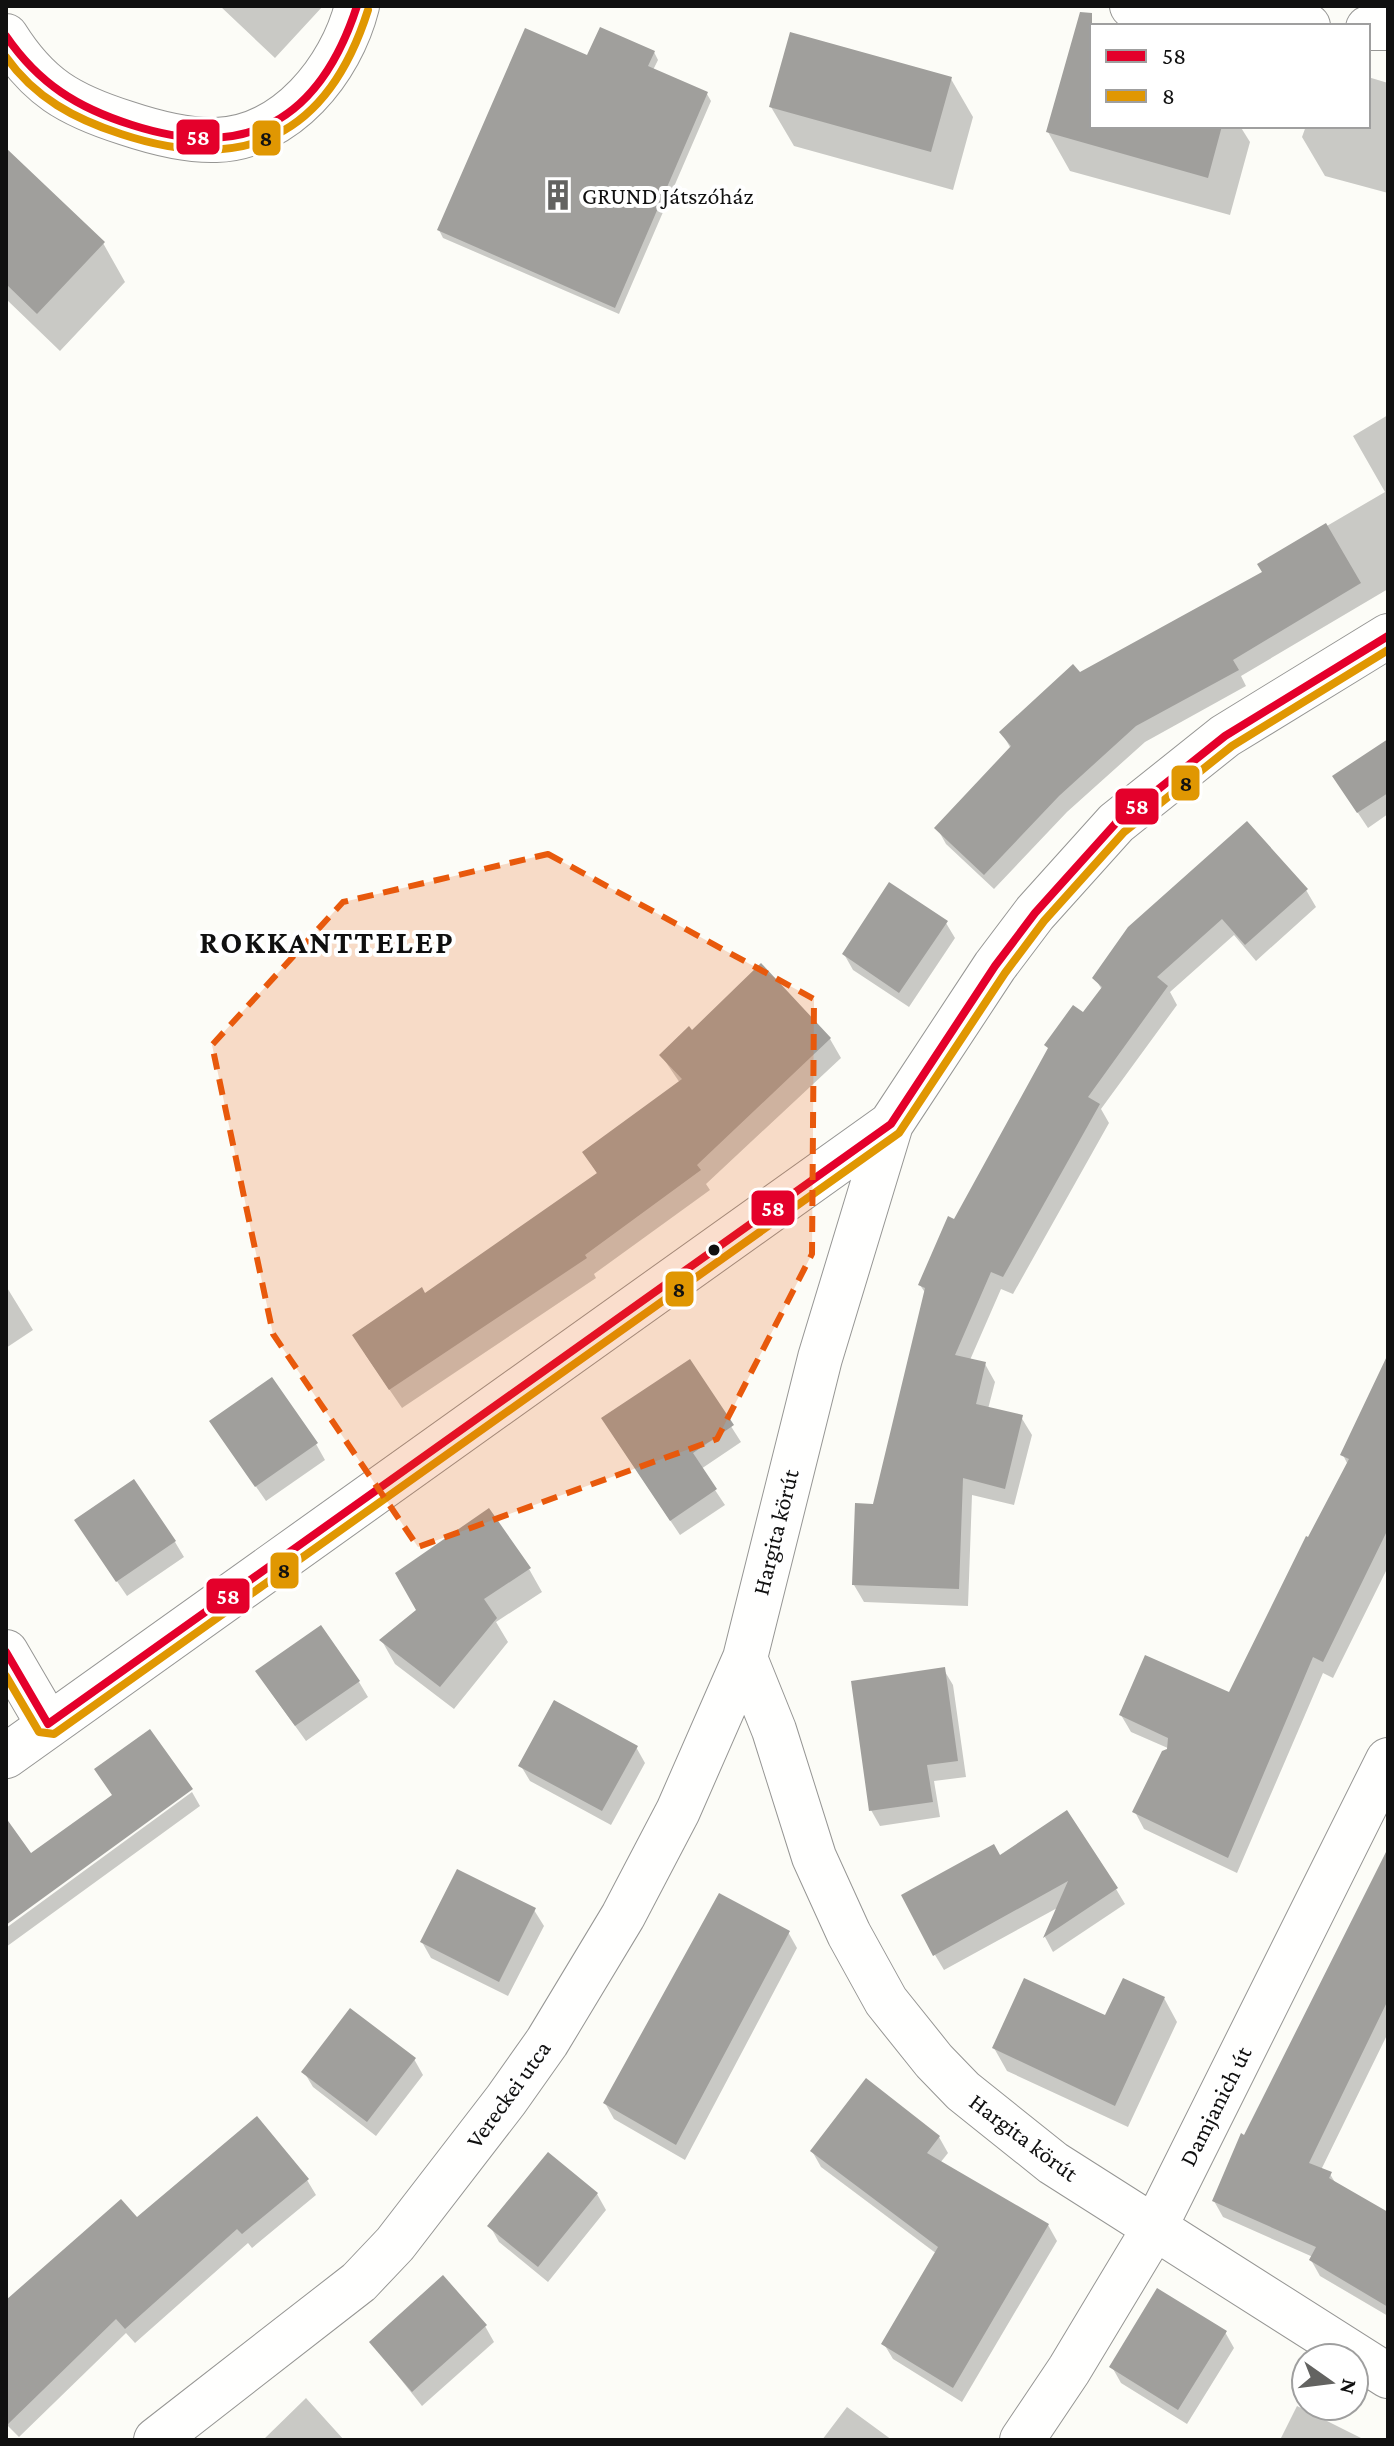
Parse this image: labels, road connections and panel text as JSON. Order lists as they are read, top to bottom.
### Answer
{
  "streets": {
    "street": ["Hargita körút", "Vereckei utca", "Damjanich út"]
  },
  "crossings": [
    ["Hargita körút", "Vereckei utca"],
    ["Hargita körút", "Damjanich út"]
  ],
  "districts": ["ROKKANTTELEP"],
  "places": {
    "building": ["GRUND Játszóház"]
  },
  "lines": ["transit line 58", "transit line 8"],
  "legend": ["58", "8"],
  "north": "right"
}
